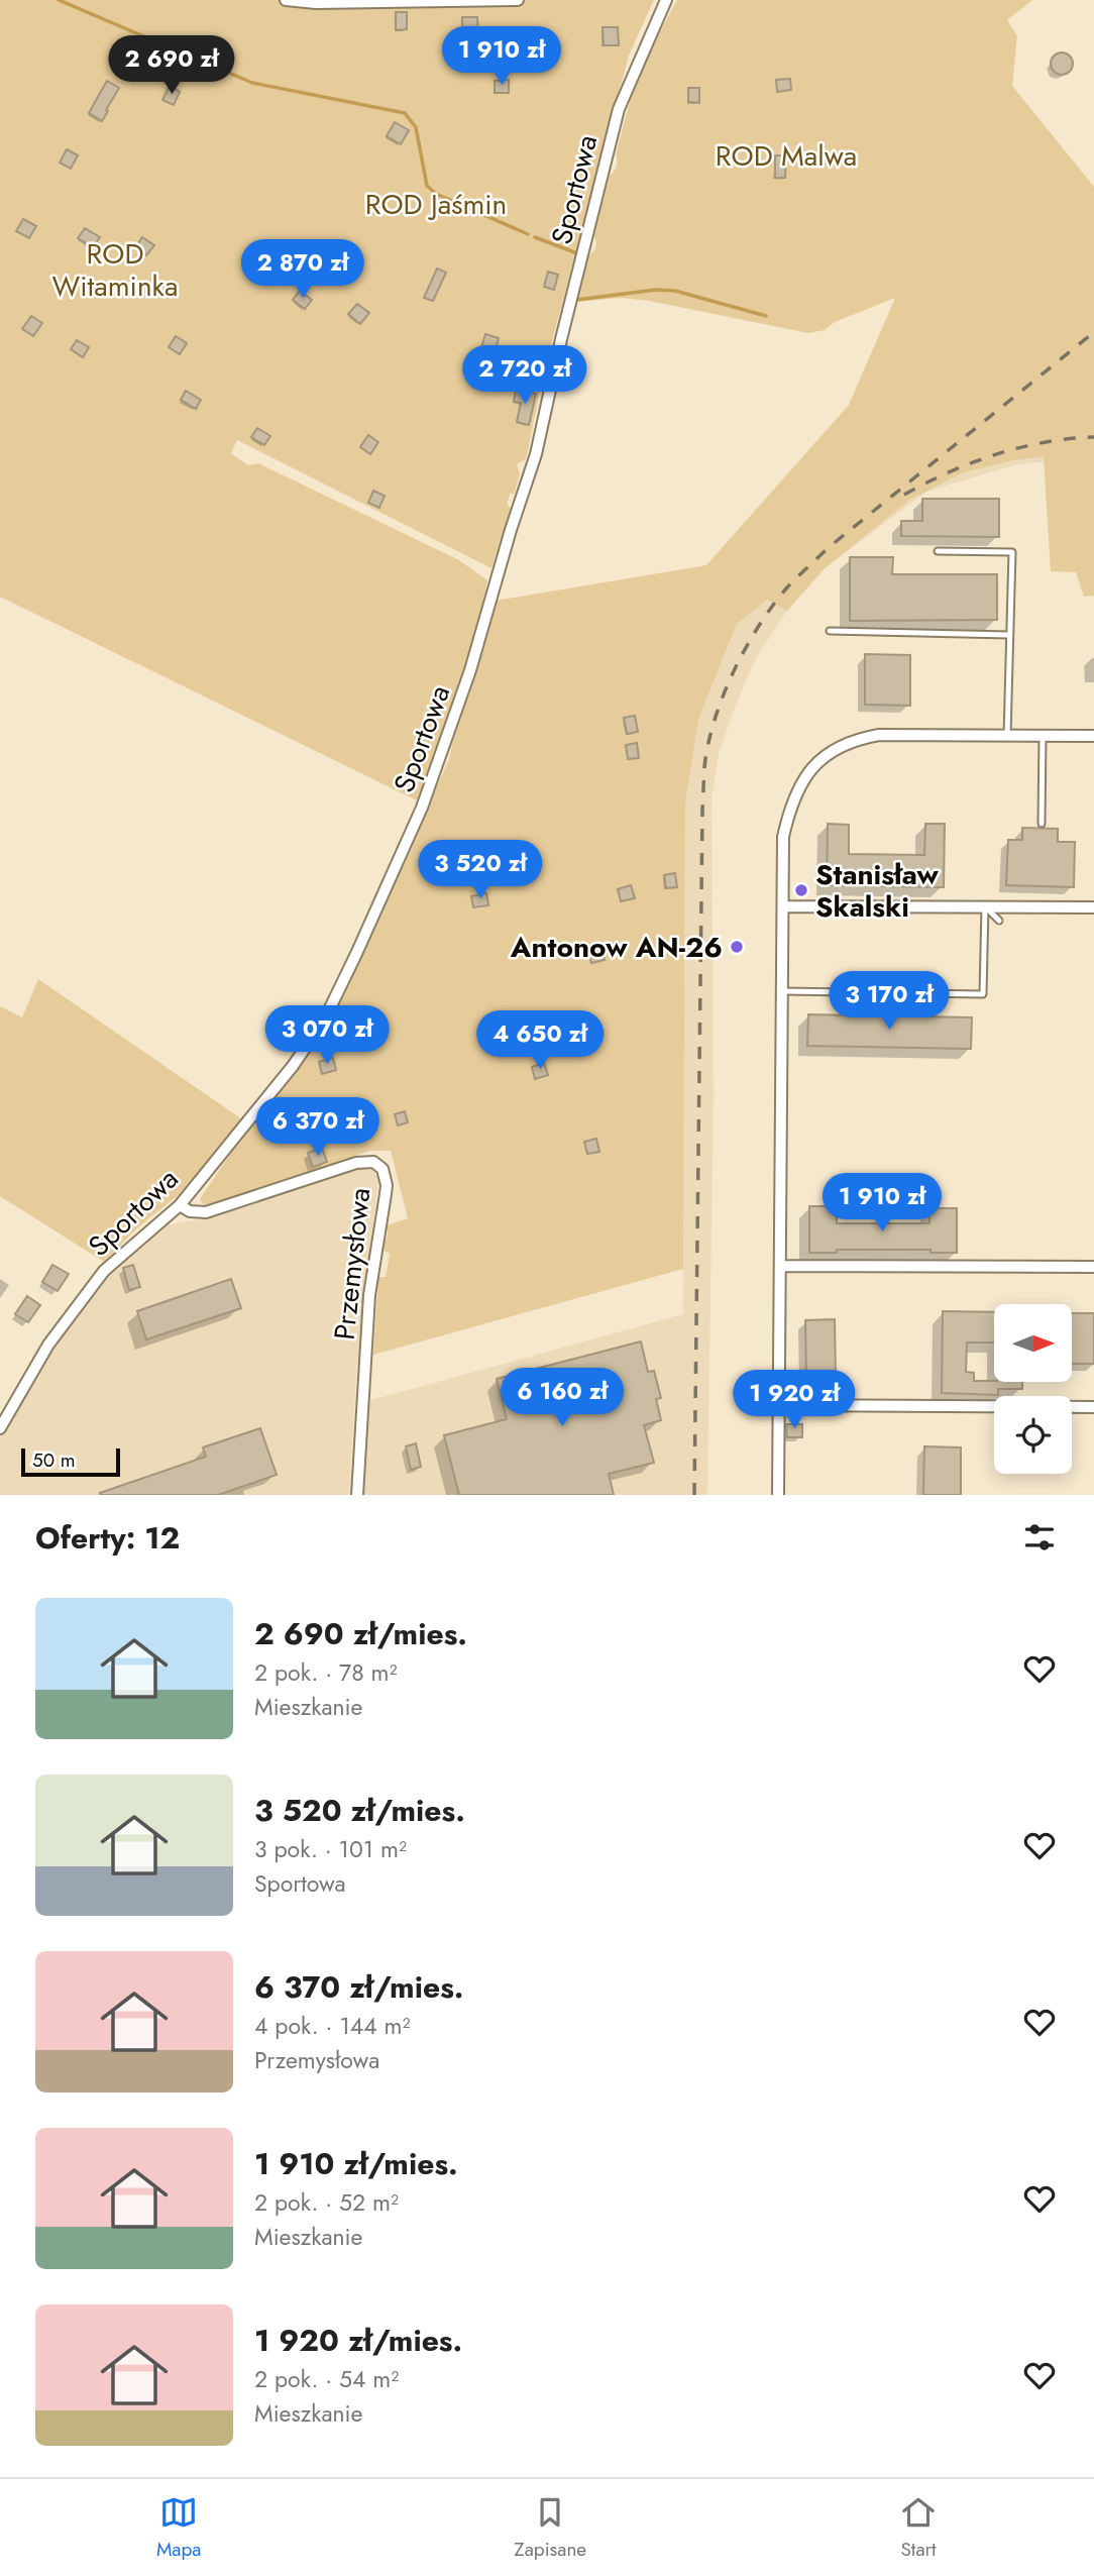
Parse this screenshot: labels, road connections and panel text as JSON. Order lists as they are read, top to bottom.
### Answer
{
  "streets": {
    "street": ["Sportowa", "Przemysłowa"]
  },
  "crossings": [
    ["Sportowa", "Przemysłowa"]
  ],
  "parks": ["ROD Malwa", "ROD Jaśmin", "ROD Witaminka"],
  "places": ["Stanisław Skalski", "Antonow AN-26"],
  "scale_bar": "50 m",
  "north": "right",
  "page": {
    "price": [
      "1 910 zł",
      "2 690 zł",
      "2 870 zł",
      "2 720 zł",
      "3 520 zł",
      "3 170 zł",
      "3 070 zł",
      "4 650 zł",
      "6 370 zł",
      "1 910 zł",
      "6 160 zł",
      "1 920 zł"
    ],
    "scale": "50 m",
    "heading": "Oferty: 12",
    "list": [
      {
        "name": "2 690 zł/mies.",
        "note": "2 pok. · 78 m² · Mieszkanie"
      },
      {
        "name": "3 520 zł/mies.",
        "note": "3 pok. · 101 m² · Sportowa"
      },
      {
        "name": "6 370 zł/mies.",
        "note": "4 pok. · 144 m² · Przemysłowa"
      },
      {
        "name": "1 910 zł/mies.",
        "note": "2 pok. · 52 m² · Mieszkanie"
      },
      {
        "name": "1 920 zł/mies.",
        "note": "2 pok. · 54 m² · Mieszkanie"
      }
    ],
    "tabs": ["Mapa", "Zapisane", "Start"]
  }
}
